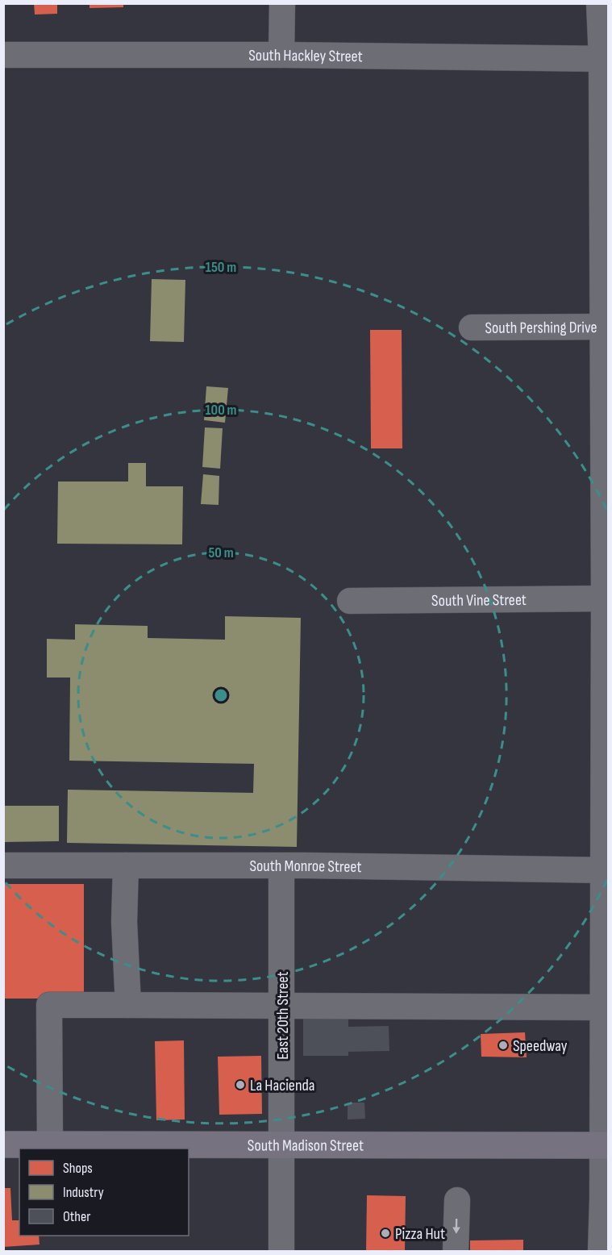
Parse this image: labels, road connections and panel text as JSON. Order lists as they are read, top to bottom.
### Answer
{
  "streets": {
    "main road": ["South Madison Street"],
    "street": [
      "South Hackley Street",
      "South Pershing Drive",
      "South Vine Street",
      "South Monroe Street",
      "East 20th Street"
    ]
  },
  "crossings": [
    ["South Monroe Street", "East 20th Street"],
    ["East 20th Street", "South Madison Street"]
  ],
  "places": ["Speedway", "La Hacienda", "Pizza Hut"],
  "legend": ["Shops", "Industry", "Other"],
  "rings": ["150 m", "100 m", "50 m"]
}
